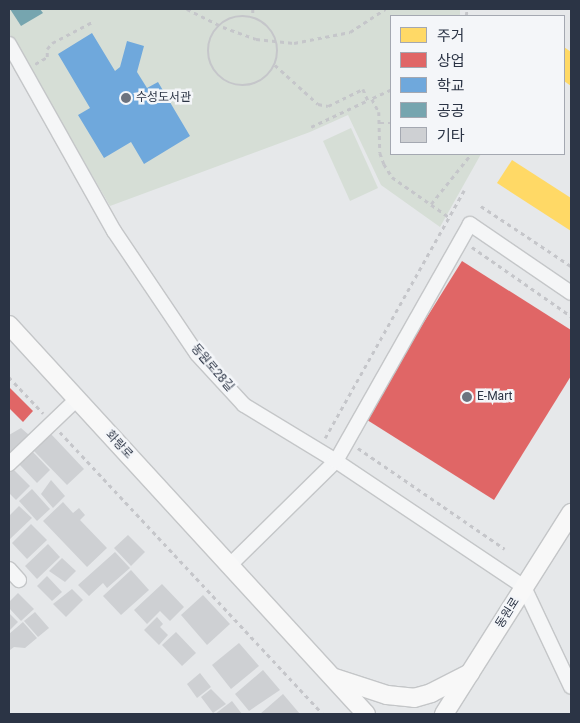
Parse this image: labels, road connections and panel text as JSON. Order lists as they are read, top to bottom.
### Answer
{
  "streets": {
    "main road": ["화랑로", "동원로"],
    "street": ["동원로28길"]
  },
  "crossings": [
    ["동원로28길", "동원로"]
  ],
  "places": ["수성도서관", "E-Mart"],
  "legend": [
    "주거",
    "상업",
    "학교",
    "공공",
    "기타"
  ]
}
